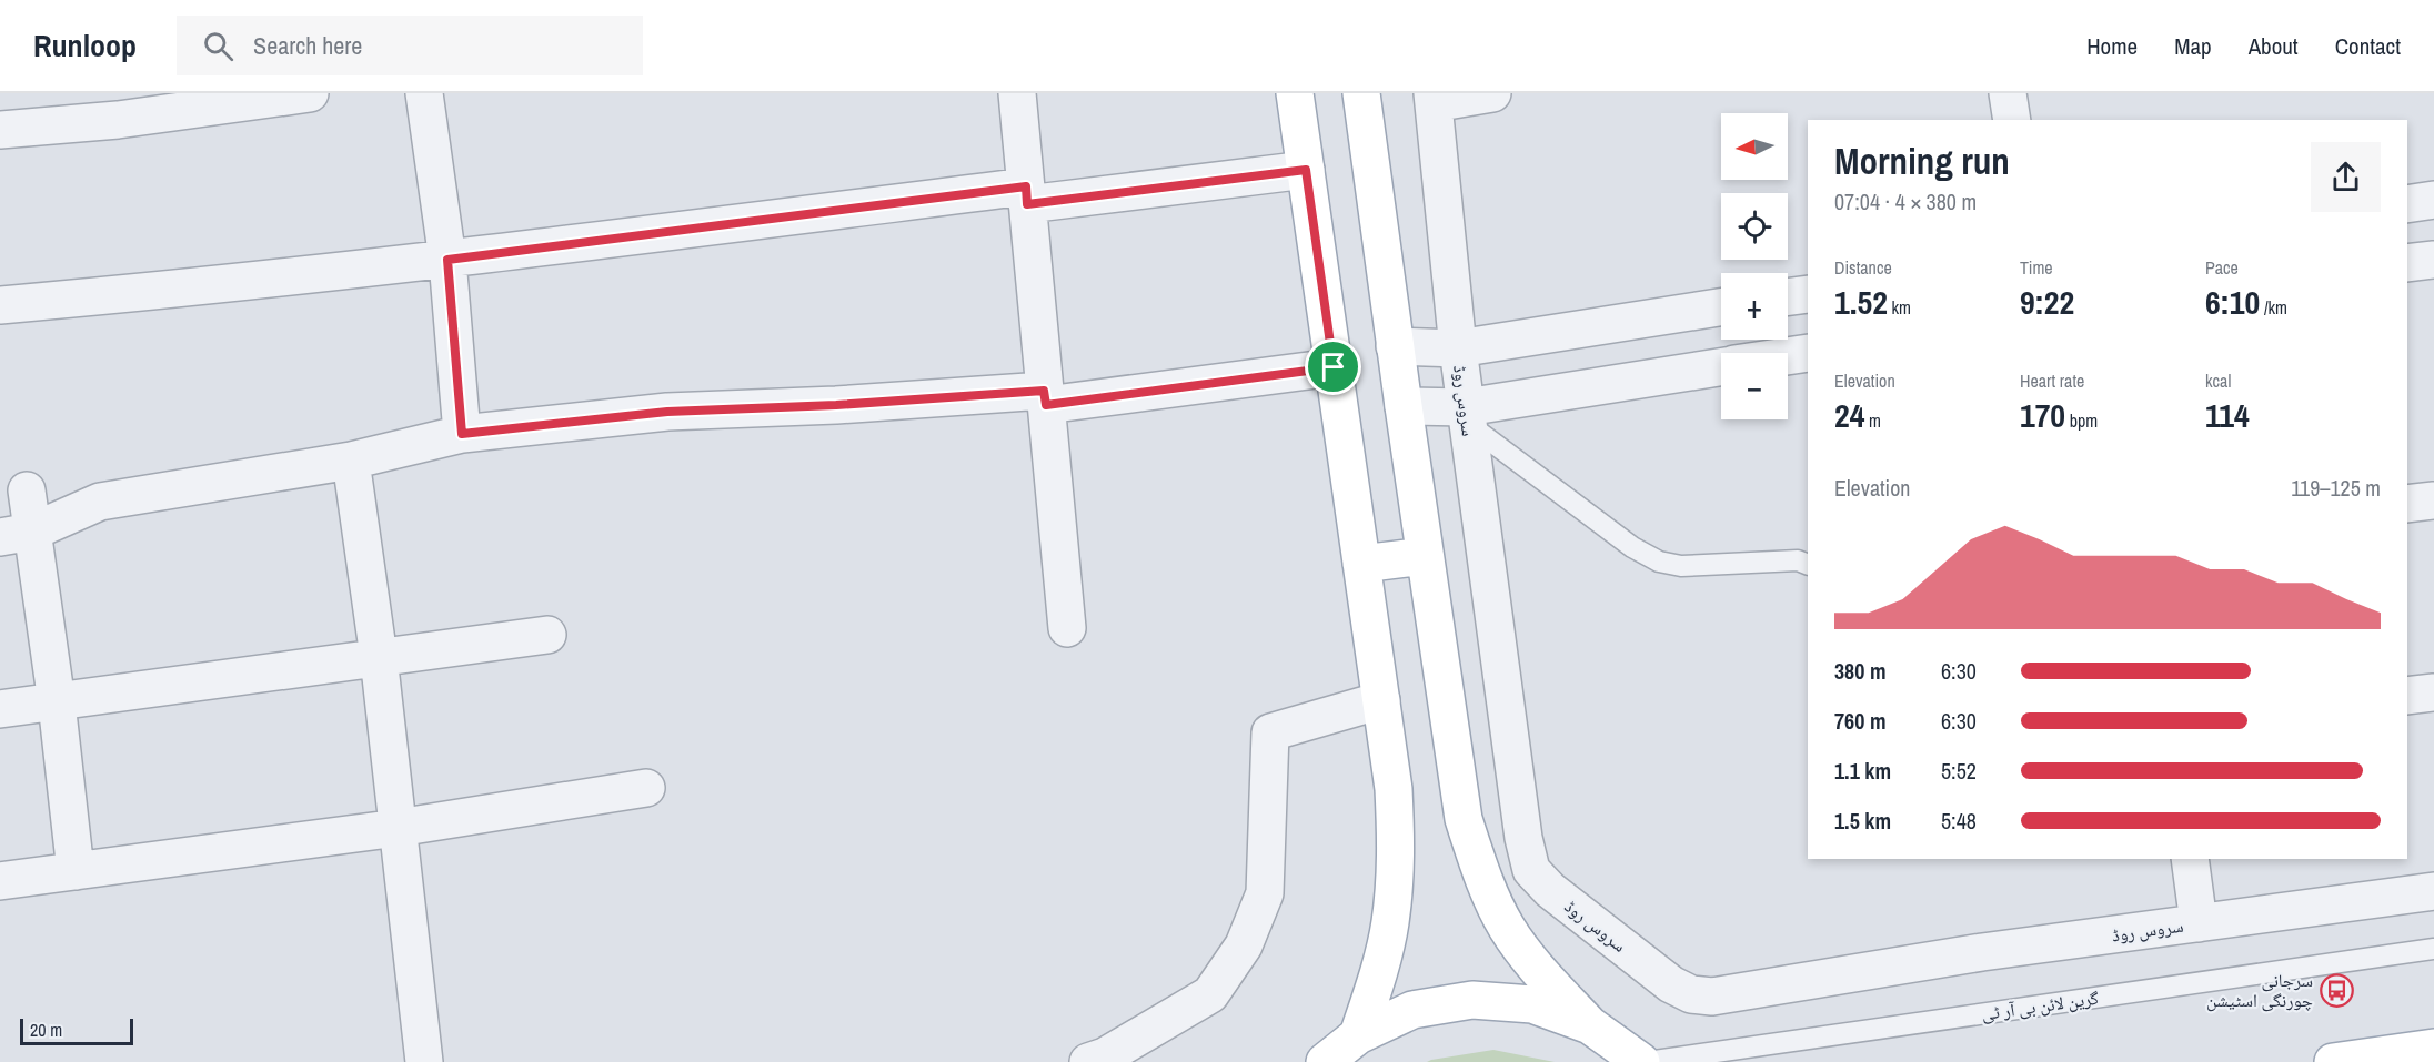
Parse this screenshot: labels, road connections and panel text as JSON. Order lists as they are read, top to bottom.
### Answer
{
  "streets": {
    "street": ["سروس روڈ"],
    "lane": ["گرین لائن بی آر ٹی"]
  },
  "places": {
    "bus stop": ["سرجانی چورنگی اسٹیشن"]
  },
  "scale_bar": "20 m",
  "north": "left",
  "page": {
    "header": "Runloop",
    "search": "Search here",
    "nav": [
      "Home",
      "Map",
      "About",
      "Contact"
    ],
    "map_buttons": ["+", "−"],
    "heading": ["Morning run", "07:04 · 4 × 380 m"],
    "stats": [
      ["Distance", "1.52 km"],
      ["Time", "9:22"],
      ["Pace", "6:10 /km"],
      ["Elevation", "24 m"],
      ["Heart rate", "170 bpm"],
      ["kcal", "114"]
    ],
    "chart": ["Elevation", "119–125 m"],
    "list": [
      {
        "name": "380 m",
        "note": "6:30"
      },
      {
        "name": "760 m",
        "note": "6:30"
      },
      {
        "name": "1.1 km",
        "note": "5:52"
      },
      {
        "name": "1.5 km",
        "note": "5:48"
      }
    ],
    "scale": "20 m"
  }
}
